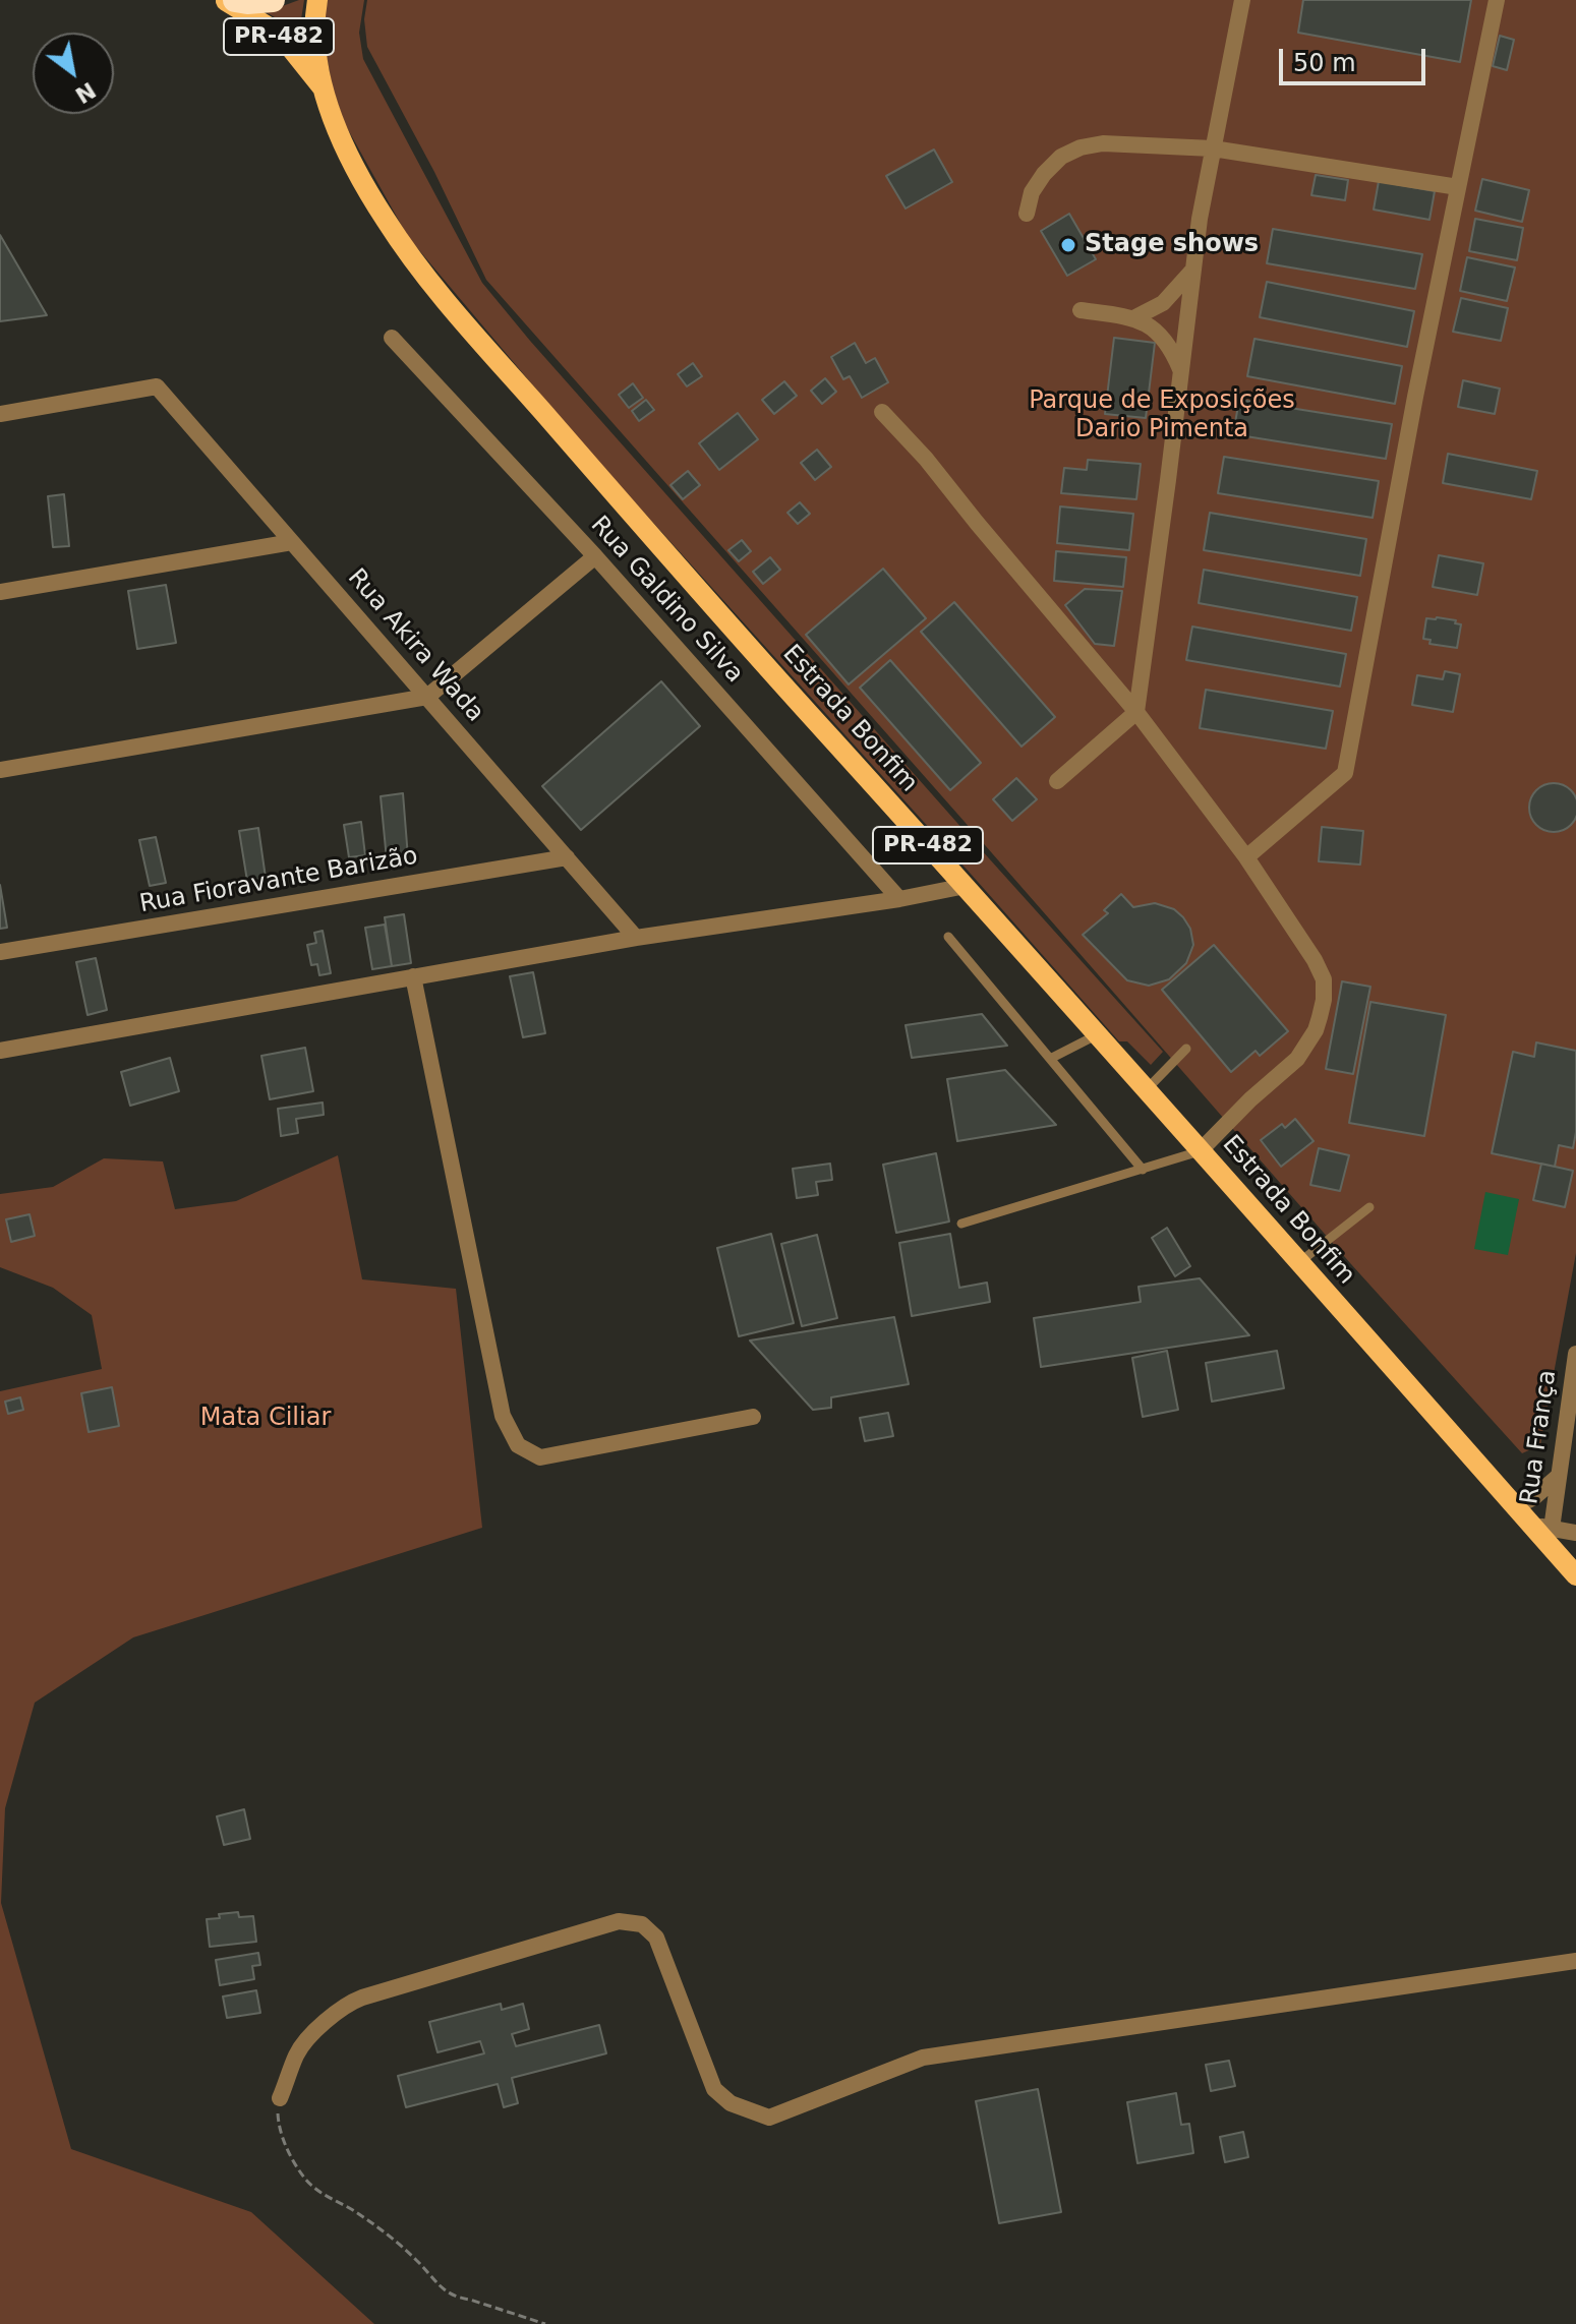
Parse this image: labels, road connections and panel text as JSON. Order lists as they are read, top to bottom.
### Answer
{
  "streets": {
    "main road": ["PR-482", "Estrada Bonfim"],
    "street": [
      "Rua Galdino Silva",
      "Rua Akira Wada",
      "Rua Fioravante Barizão",
      "Rua França"
    ]
  },
  "crossings": [
    ["Rua Akira Wada", "Rua Fioravante Barizão"],
    ["Estrada Bonfim", "Rua França"]
  ],
  "parks": ["Parque de Exposições Dario Pimenta", "Mata Ciliar"],
  "places": ["Stage shows"],
  "scale_bar": "50 m",
  "north": "bottom right"
}
